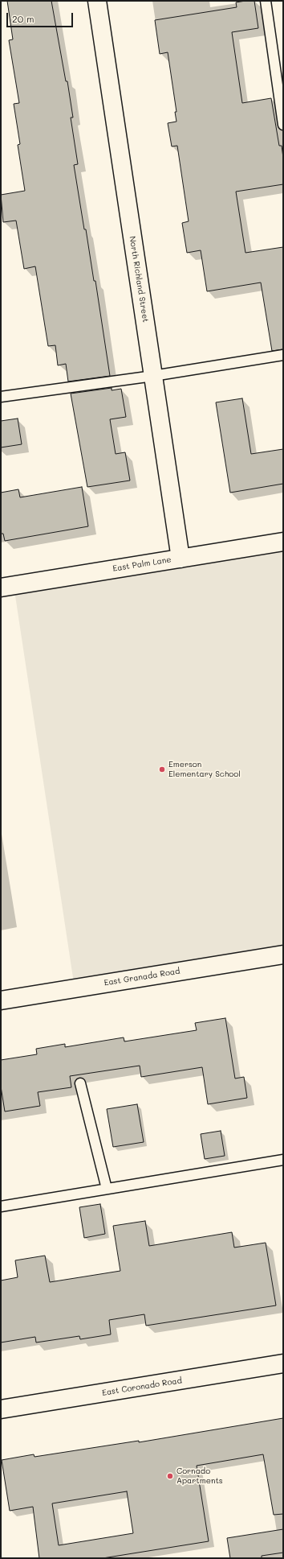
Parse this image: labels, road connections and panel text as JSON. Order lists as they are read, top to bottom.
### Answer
{
  "streets": {
    "street": [
      "North Richland Street",
      "East Palm Lane",
      "East Granada Road",
      "East Coronado Road"
    ]
  },
  "crossings": [
    ["North Richland Street", "East Palm Lane"]
  ],
  "places": ["Emerson Elementary School", "Cornado Apartments"],
  "scale_bar": "20 m"
}
